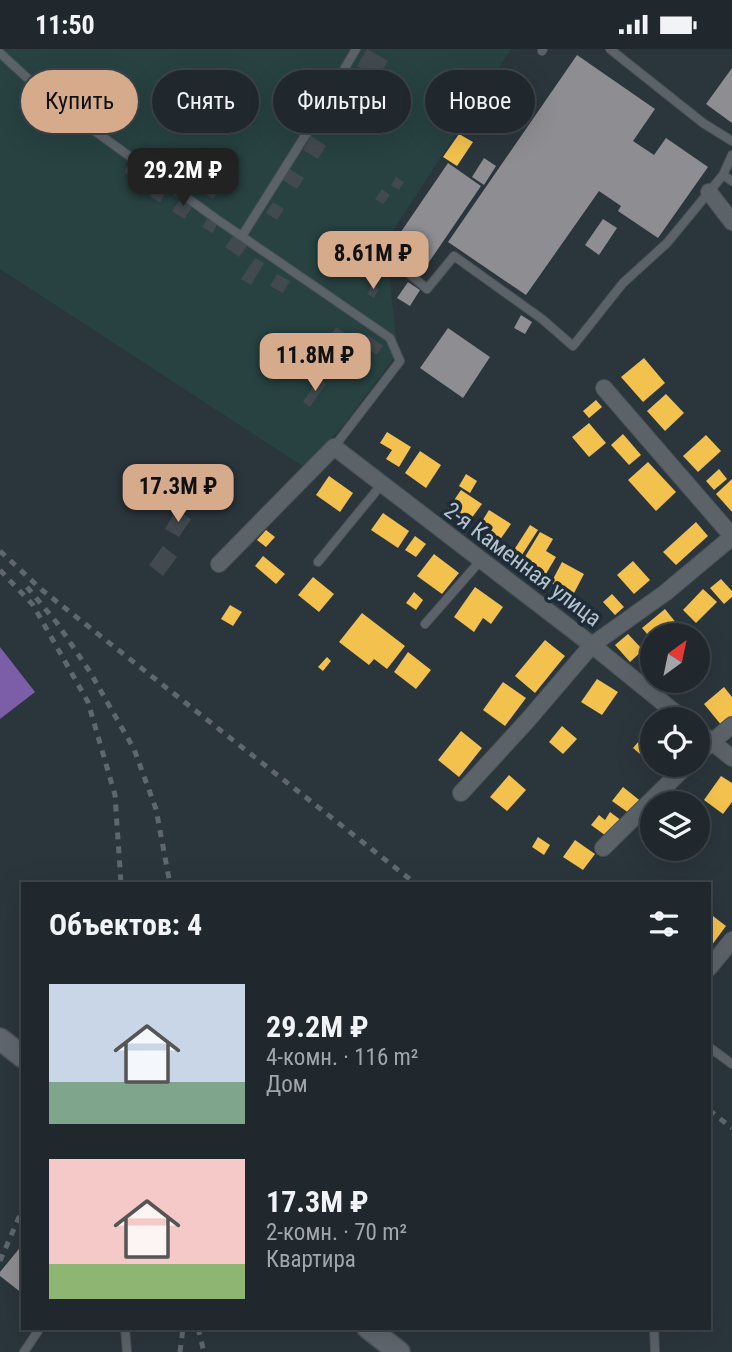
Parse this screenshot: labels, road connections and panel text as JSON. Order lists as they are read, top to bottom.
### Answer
{
  "streets": {
    "street": ["2-я Каменная улица"]
  },
  "north": "top right",
  "page": {
    "status": "11:50",
    "chip": [
      "Купить",
      "Снять",
      "Фильтры",
      "Новое"
    ],
    "price": [
      "29.2M ₽",
      "8.61M ₽",
      "11.8M ₽",
      "17.3M ₽"
    ],
    "heading": "Объектов: 4",
    "list": [
      {
        "name": "29.2M ₽",
        "note": "4-комн. · 116 m² · Дом"
      },
      {
        "name": "17.3M ₽",
        "note": "2-комн. · 70 m² · Квартира"
      }
    ]
  }
}
